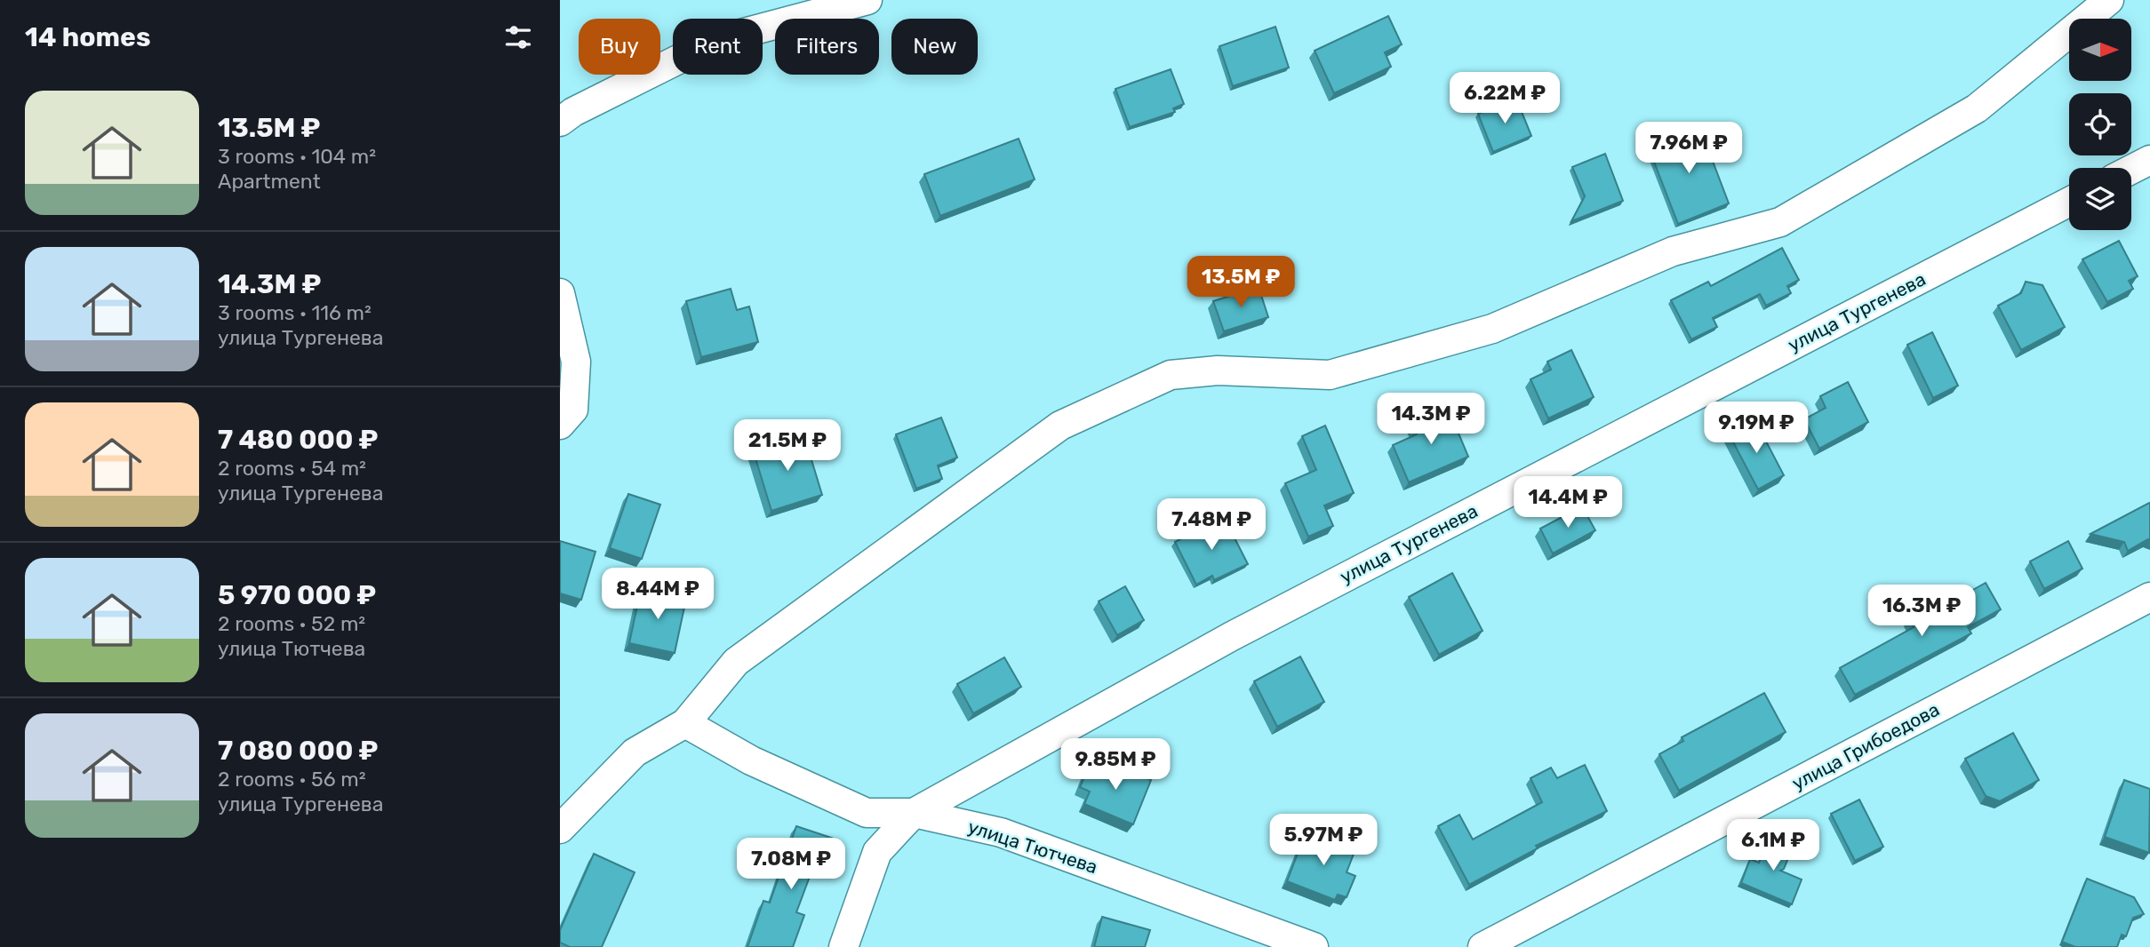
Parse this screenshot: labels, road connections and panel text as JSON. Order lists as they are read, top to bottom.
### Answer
{
  "streets": {
    "street": ["улица Тургенева", "улица Грибоедова", "улица Тютчева"]
  },
  "crossings": [
    ["улица Тургенева", "улица Тютчева"]
  ],
  "north": "right",
  "page": {
    "heading": "14 homes",
    "chip": [
      "Buy",
      "Rent",
      "Filters",
      "New"
    ],
    "price": [
      "6.22M ₽",
      "7.96M ₽",
      "13.5M ₽",
      "14.3M ₽",
      "9.19M ₽",
      "21.5M ₽",
      "14.4M ₽",
      "7.48M ₽",
      "8.44M ₽",
      "16.3M ₽",
      "9.85M ₽",
      "5.97M ₽",
      "6.1M ₽",
      "7.08M ₽"
    ],
    "list": [
      {
        "name": "13.5M ₽",
        "note": "3 rooms · 104 m² · Apartment"
      },
      {
        "name": "14.3M ₽",
        "note": "3 rooms · 116 m² · улица Тургенева"
      },
      {
        "name": "7 480 000 ₽",
        "note": "2 rooms · 54 m² · улица Тургенева"
      },
      {
        "name": "5 970 000 ₽",
        "note": "2 rooms · 52 m² · улица Тютчева"
      },
      {
        "name": "7 080 000 ₽",
        "note": "2 rooms · 56 m² · улица Тургенева"
      }
    ]
  }
}
